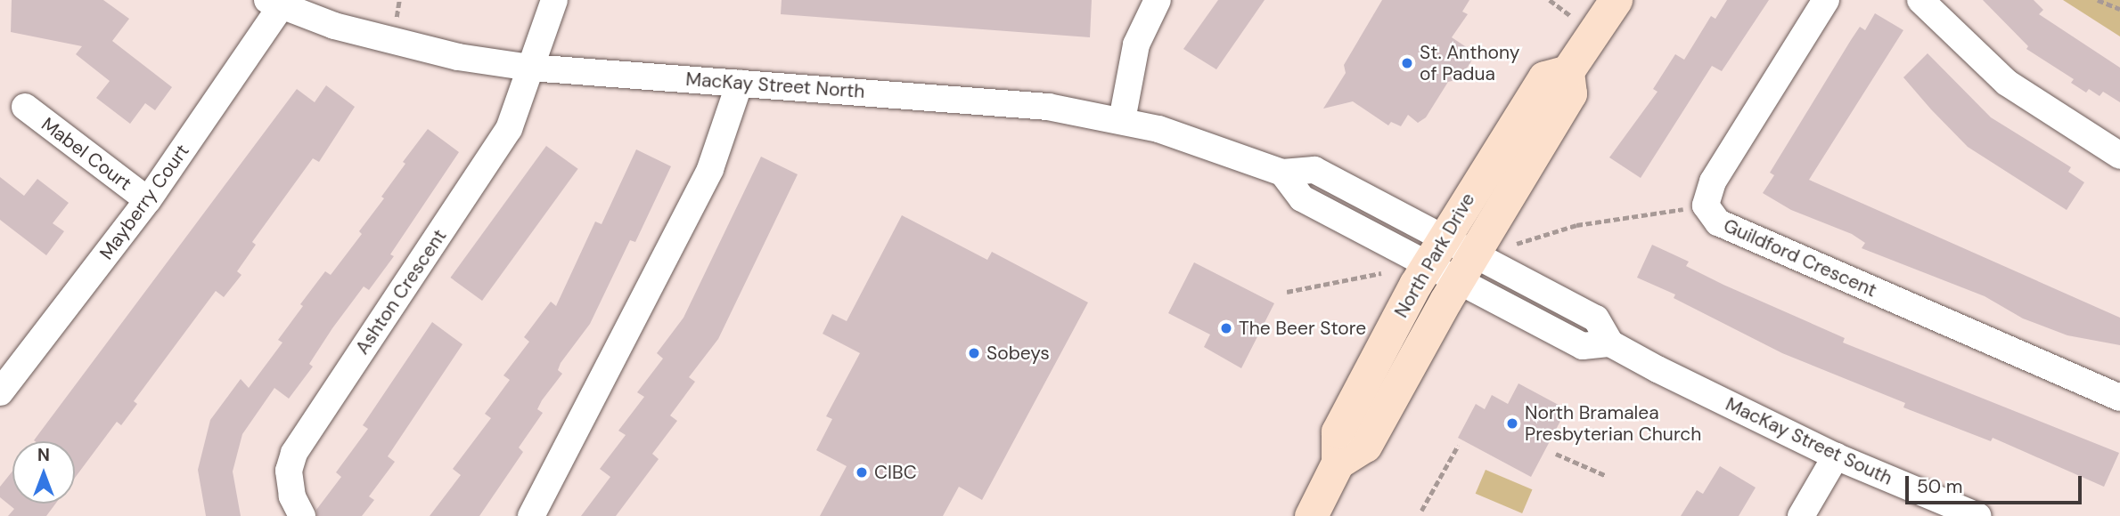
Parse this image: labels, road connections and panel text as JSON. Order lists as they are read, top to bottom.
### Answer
{
  "streets": {
    "main road": ["North Park Drive"],
    "street": [
      "MacKay Street North",
      "Mabel Court",
      "Mayberry Court",
      "Guildford Crescent",
      "Ashton Crescent",
      "MacKay Street South"
    ]
  },
  "crossings": [
    ["MacKay Street North", "Mayberry Court"],
    ["MacKay Street North", "North Park Drive"],
    ["MacKay Street North", "Ashton Crescent"],
    ["MacKay Street North", "MacKay Street South"],
    ["Mabel Court", "Mayberry Court"],
    ["North Park Drive", "MacKay Street South"]
  ],
  "places": [
    "St. Anthony of Padua",
    "The Beer Store",
    "Sobeys",
    "North Bramalea Presbyterian Church",
    "CIBC"
  ],
  "scale_bar": "50 m",
  "north": "top"
}
